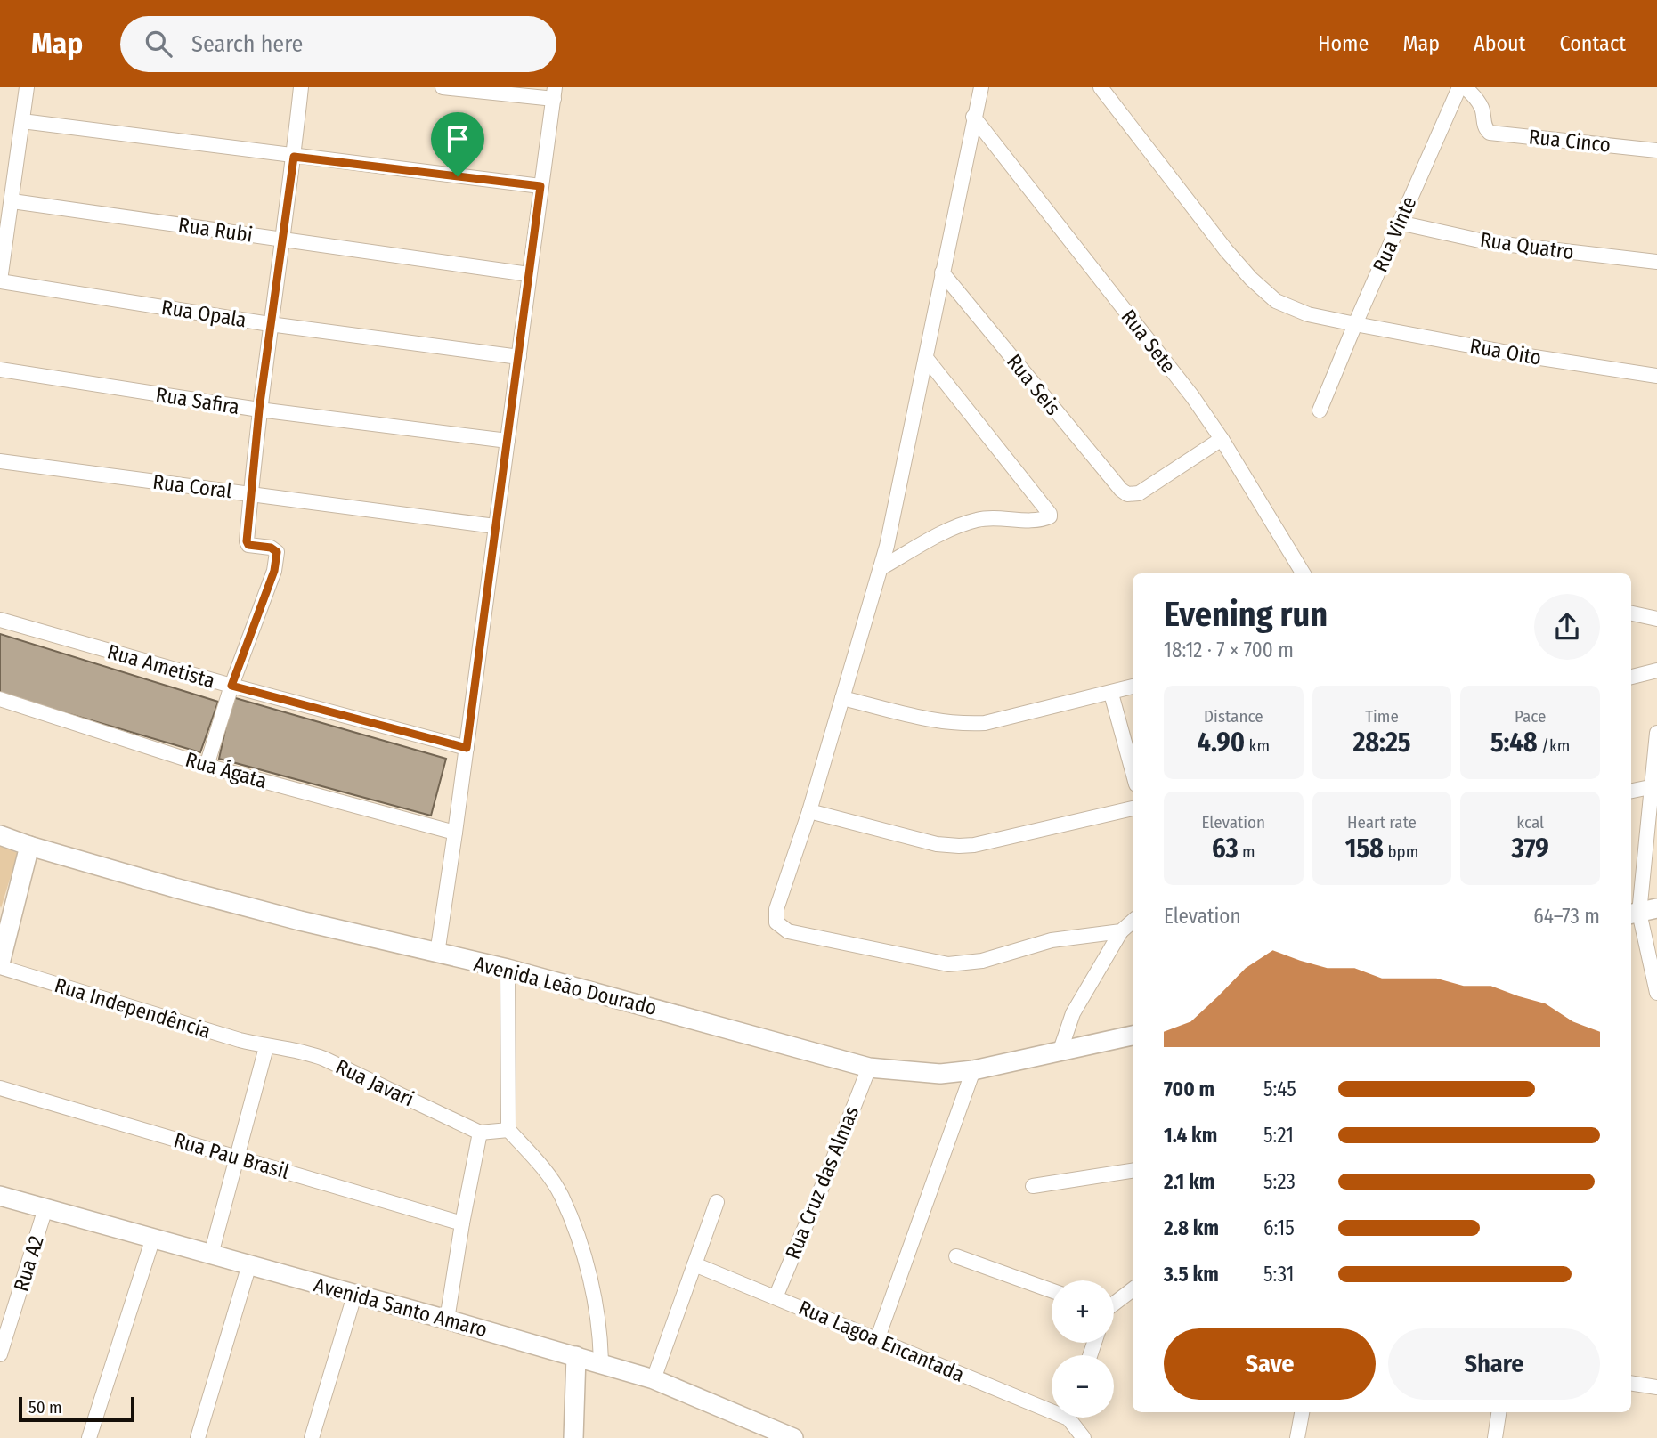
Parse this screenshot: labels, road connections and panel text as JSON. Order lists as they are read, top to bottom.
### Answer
{
  "streets": {
    "main road": ["Avenida Leão Dourado", "Avenida Santo Amaro"],
    "street": [
      "Rua Cinco",
      "Rua Rubi",
      "Rua Vinte",
      "Rua Quatro",
      "Rua Opala",
      "Rua Sete",
      "Rua Oito",
      "Rua Seis",
      "Rua Safira",
      "Rua Coral",
      "Rua Ametista",
      "Rua Ágata",
      "Rua Independência",
      "Rua Javari",
      "Rua Pau Brasil",
      "Rua Cruz das Almas",
      "Rua A2",
      "Rua Lagoa Encantada"
    ]
  },
  "crossings": [
    ["Rua Vinte", "Rua Quatro"],
    ["Rua Vinte", "Rua Oito"],
    ["Rua Sete", "Rua Seis"],
    ["Avenida Leão Dourado", "Rua Cruz das Almas"],
    ["Rua Independência", "Rua Javari"],
    ["Rua Cruz das Almas", "Rua Lagoa Encantada"],
    ["Rua A2", "Avenida Santo Amaro"]
  ],
  "scale_bar": "50 m",
  "page": {
    "header": "Map",
    "search": "Search here",
    "nav": [
      "Home",
      "Map",
      "About",
      "Contact"
    ],
    "heading": ["Evening run", "18:12 · 7 × 700 m"],
    "stats": [
      ["Distance", "4.90 km"],
      ["Time", "28:25"],
      ["Pace", "5:48 /km"],
      ["Elevation", "63 m"],
      ["Heart rate", "158 bpm"],
      ["kcal", "379"]
    ],
    "chart": ["Elevation", "64–73 m"],
    "list": [
      {
        "name": "700 m",
        "note": "5:45"
      },
      {
        "name": "1.4 km",
        "note": "5:21"
      },
      {
        "name": "2.1 km",
        "note": "5:23"
      },
      {
        "name": "2.8 km",
        "note": "6:15"
      },
      {
        "name": "3.5 km",
        "note": "5:31"
      }
    ],
    "map_buttons": ["+", "−"],
    "buttons": ["Save", "Share"],
    "scale": "50 m"
  }
}
